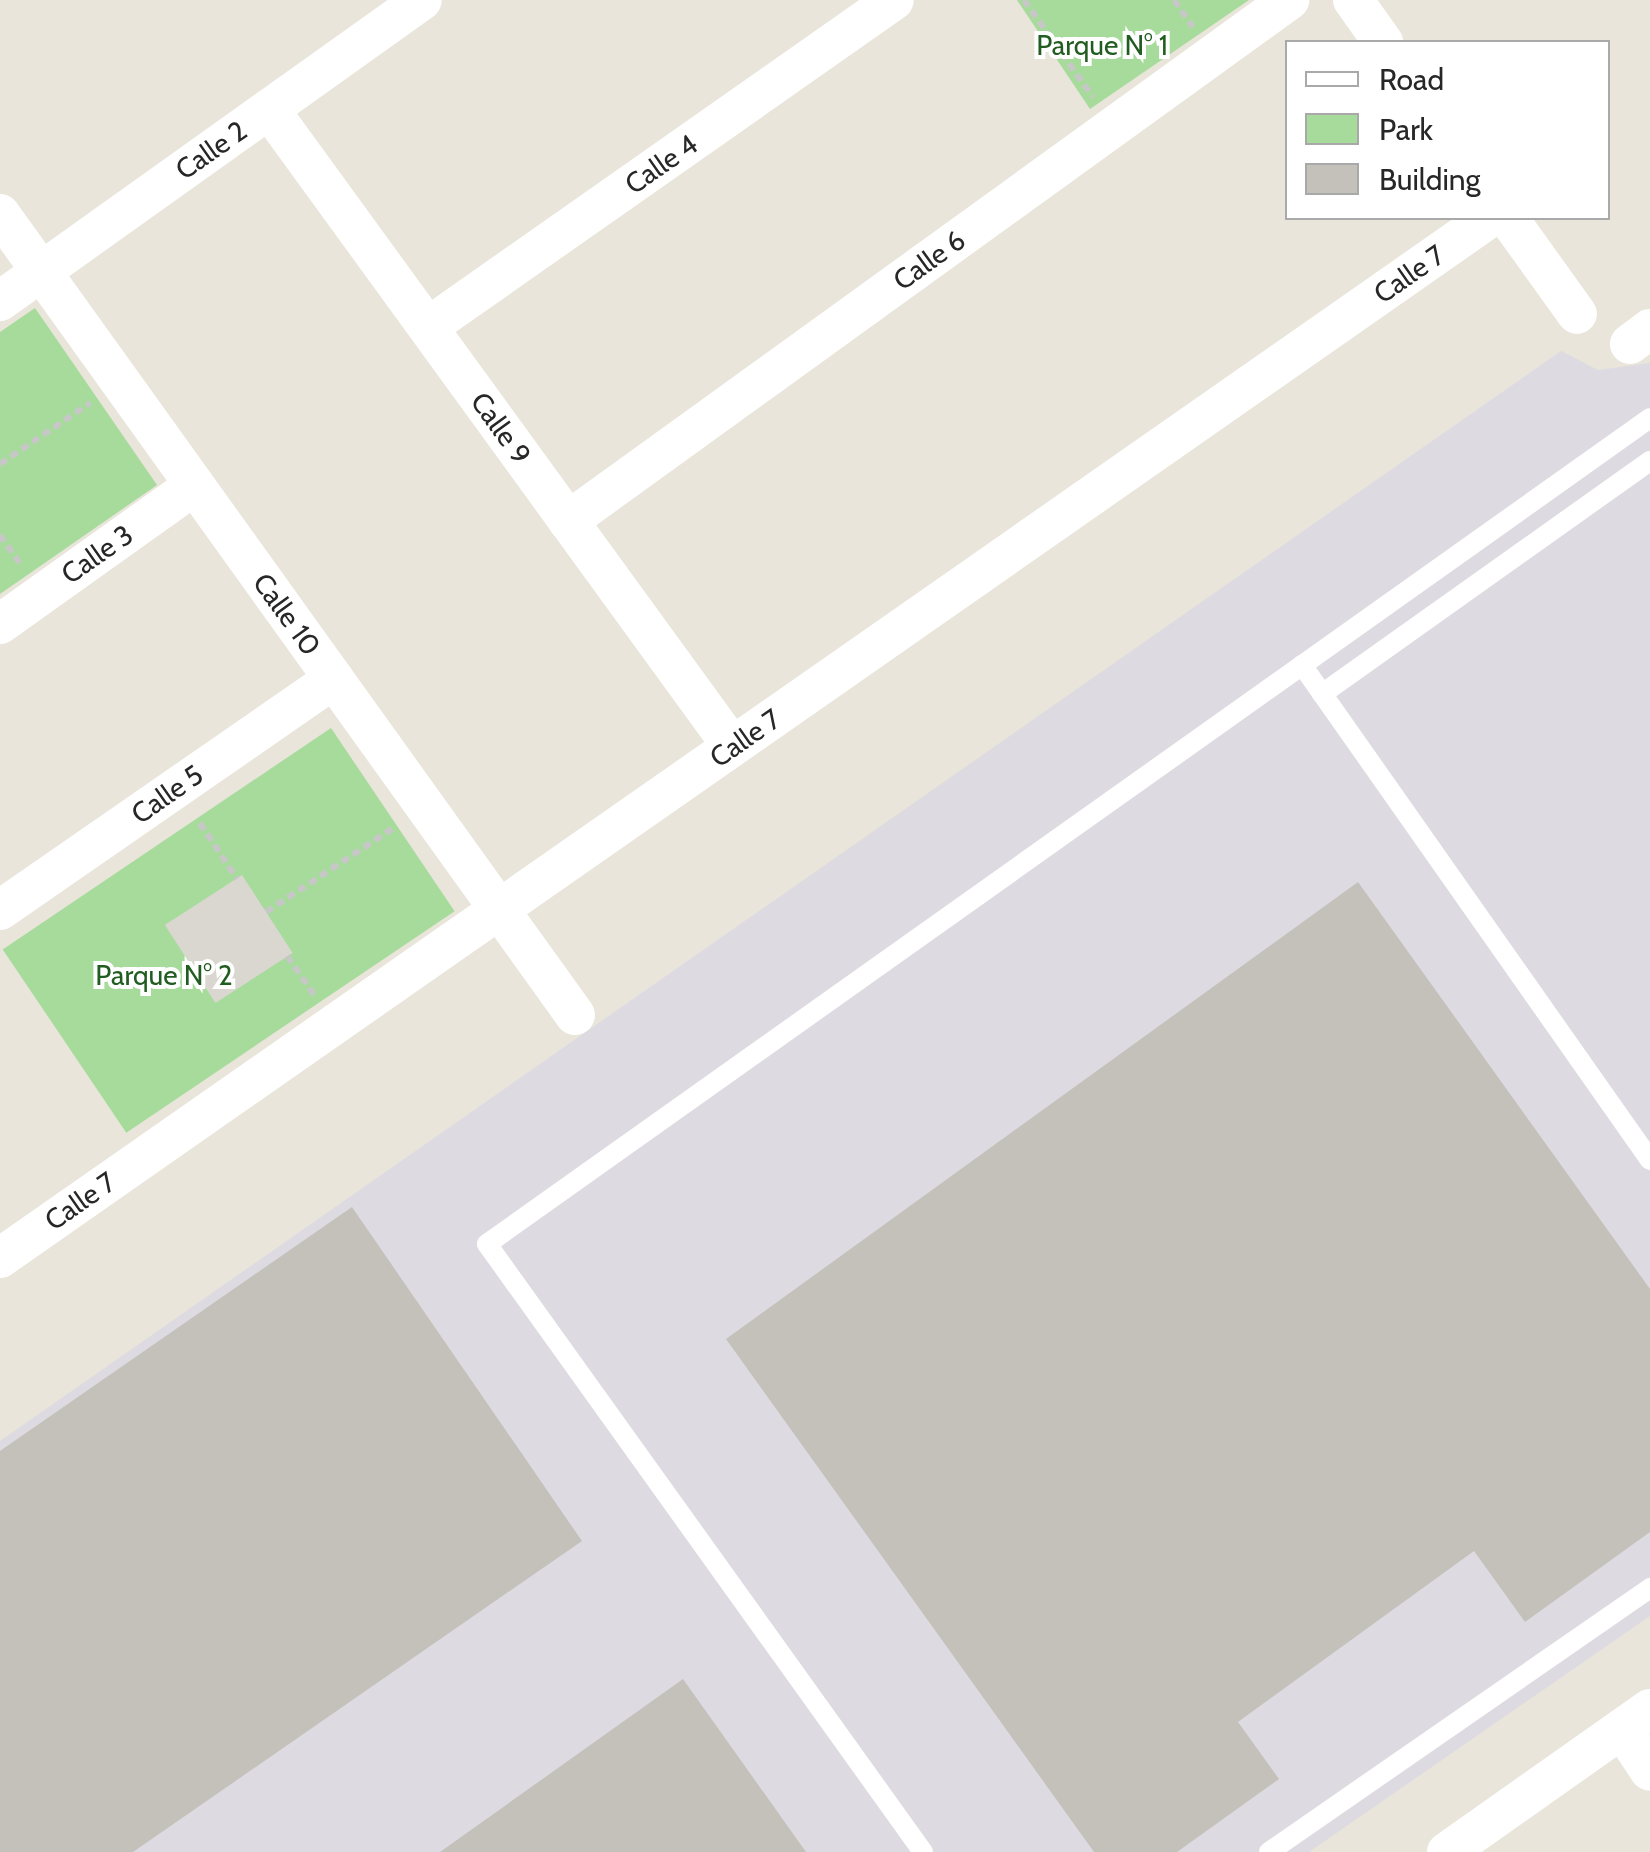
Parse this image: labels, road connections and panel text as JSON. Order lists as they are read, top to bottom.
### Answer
{
  "streets": {
    "street": [
      "Calle 2",
      "Calle 4",
      "Calle 6",
      "Calle 7",
      "Calle 9",
      "Calle 3",
      "Calle 10",
      "Calle 5"
    ]
  },
  "crossings": [
    ["Calle 2", "Calle 9"],
    ["Calle 2", "Calle 10"],
    ["Calle 4", "Calle 9"],
    ["Calle 6", "Calle 9"],
    ["Calle 7", "Calle 9"],
    ["Calle 7", "Calle 10"],
    ["Calle 3", "Calle 10"],
    ["Calle 10", "Calle 5"]
  ],
  "parks": ["Parque N° 1", "Parque N° 2"],
  "legend": ["Road", "Park", "Building"]
}
